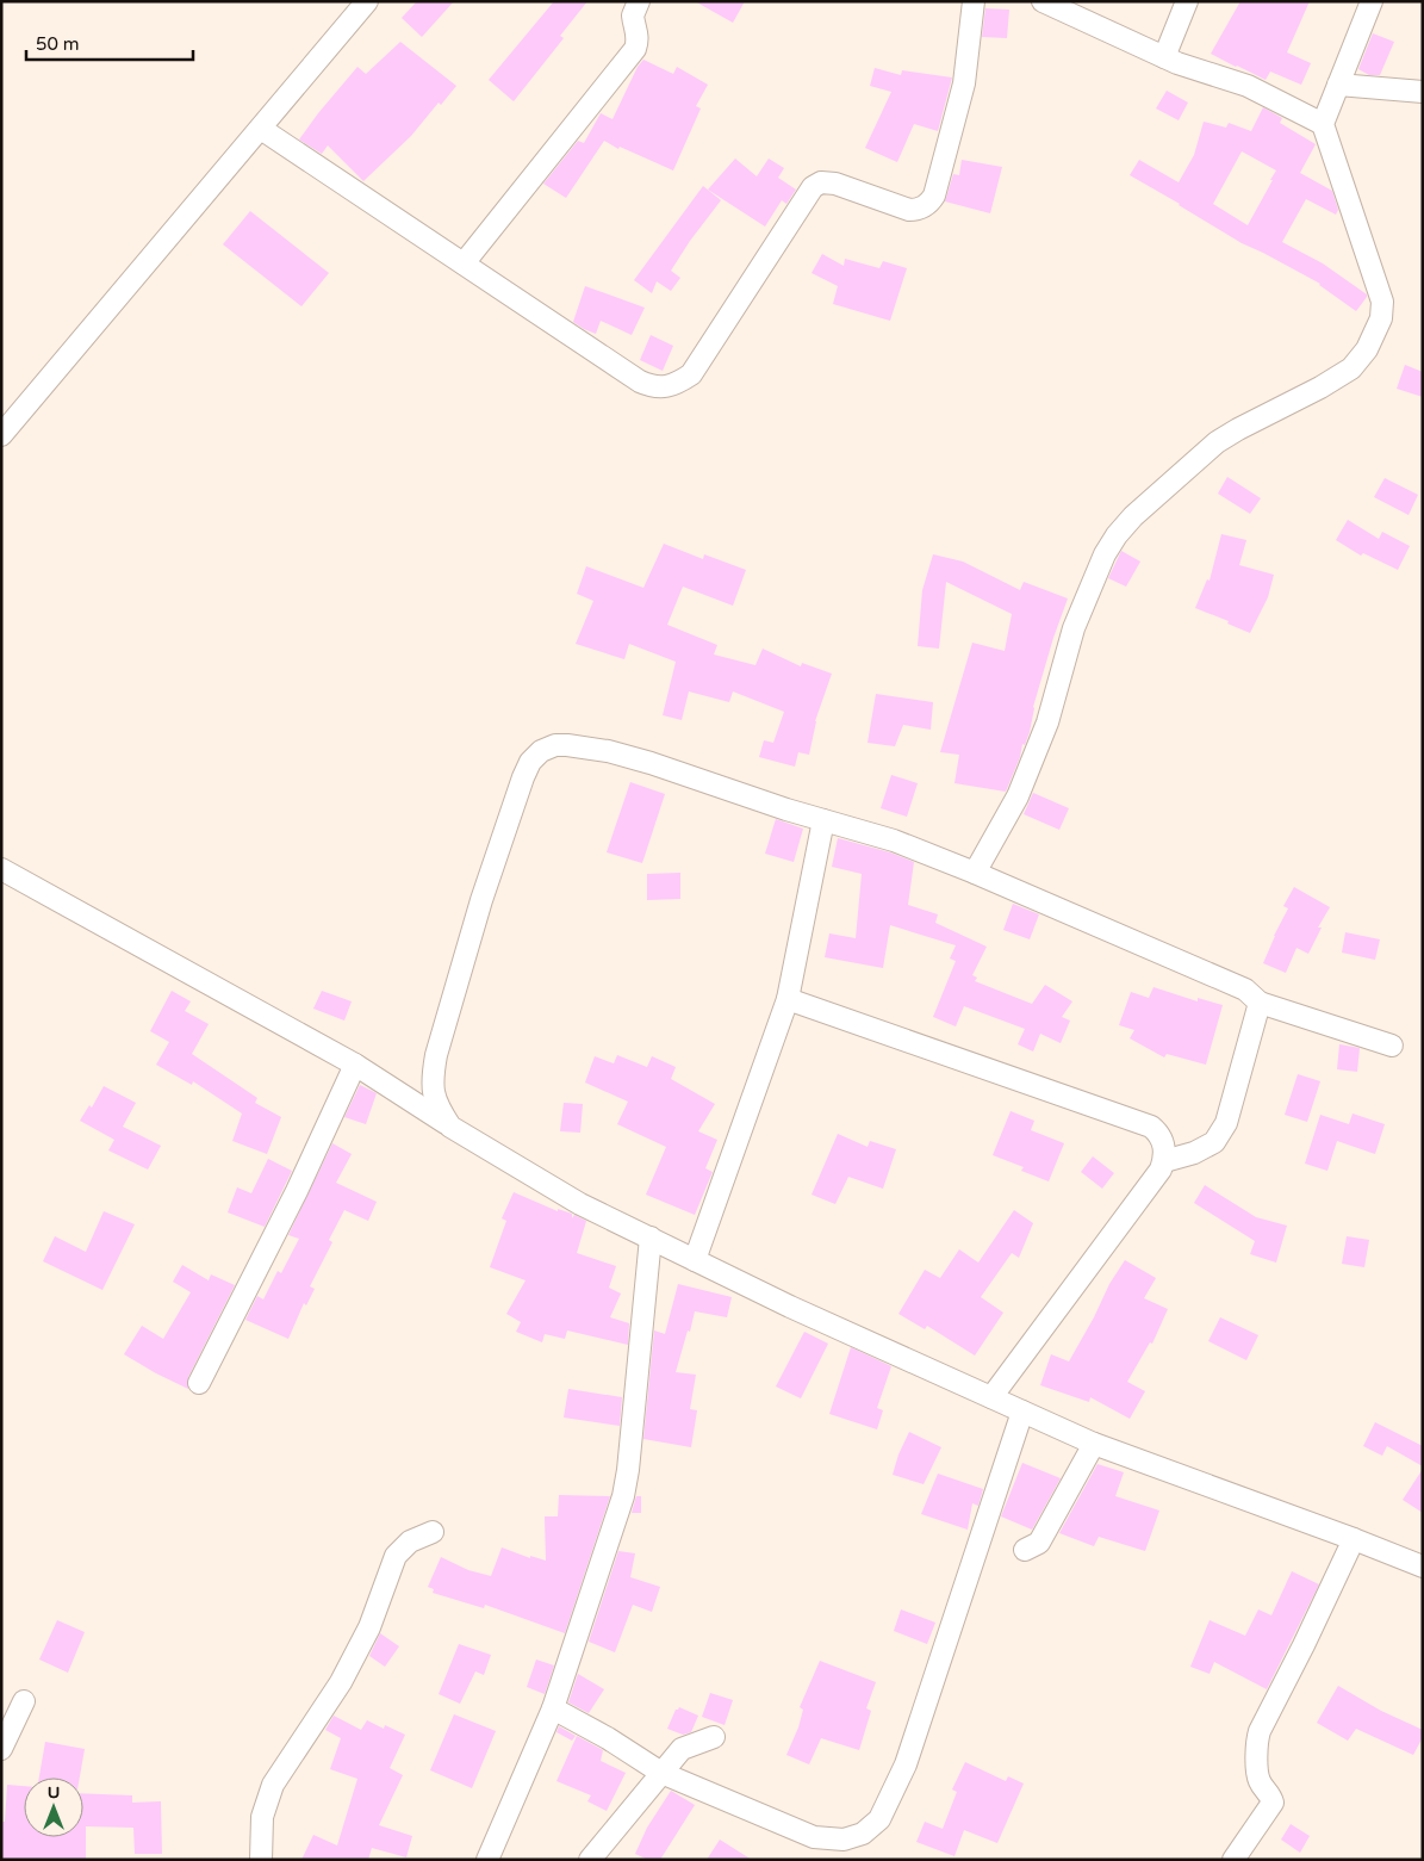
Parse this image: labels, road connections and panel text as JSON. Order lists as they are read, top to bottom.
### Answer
{
  "scale_bar": "50 m",
  "north": "top"
}
